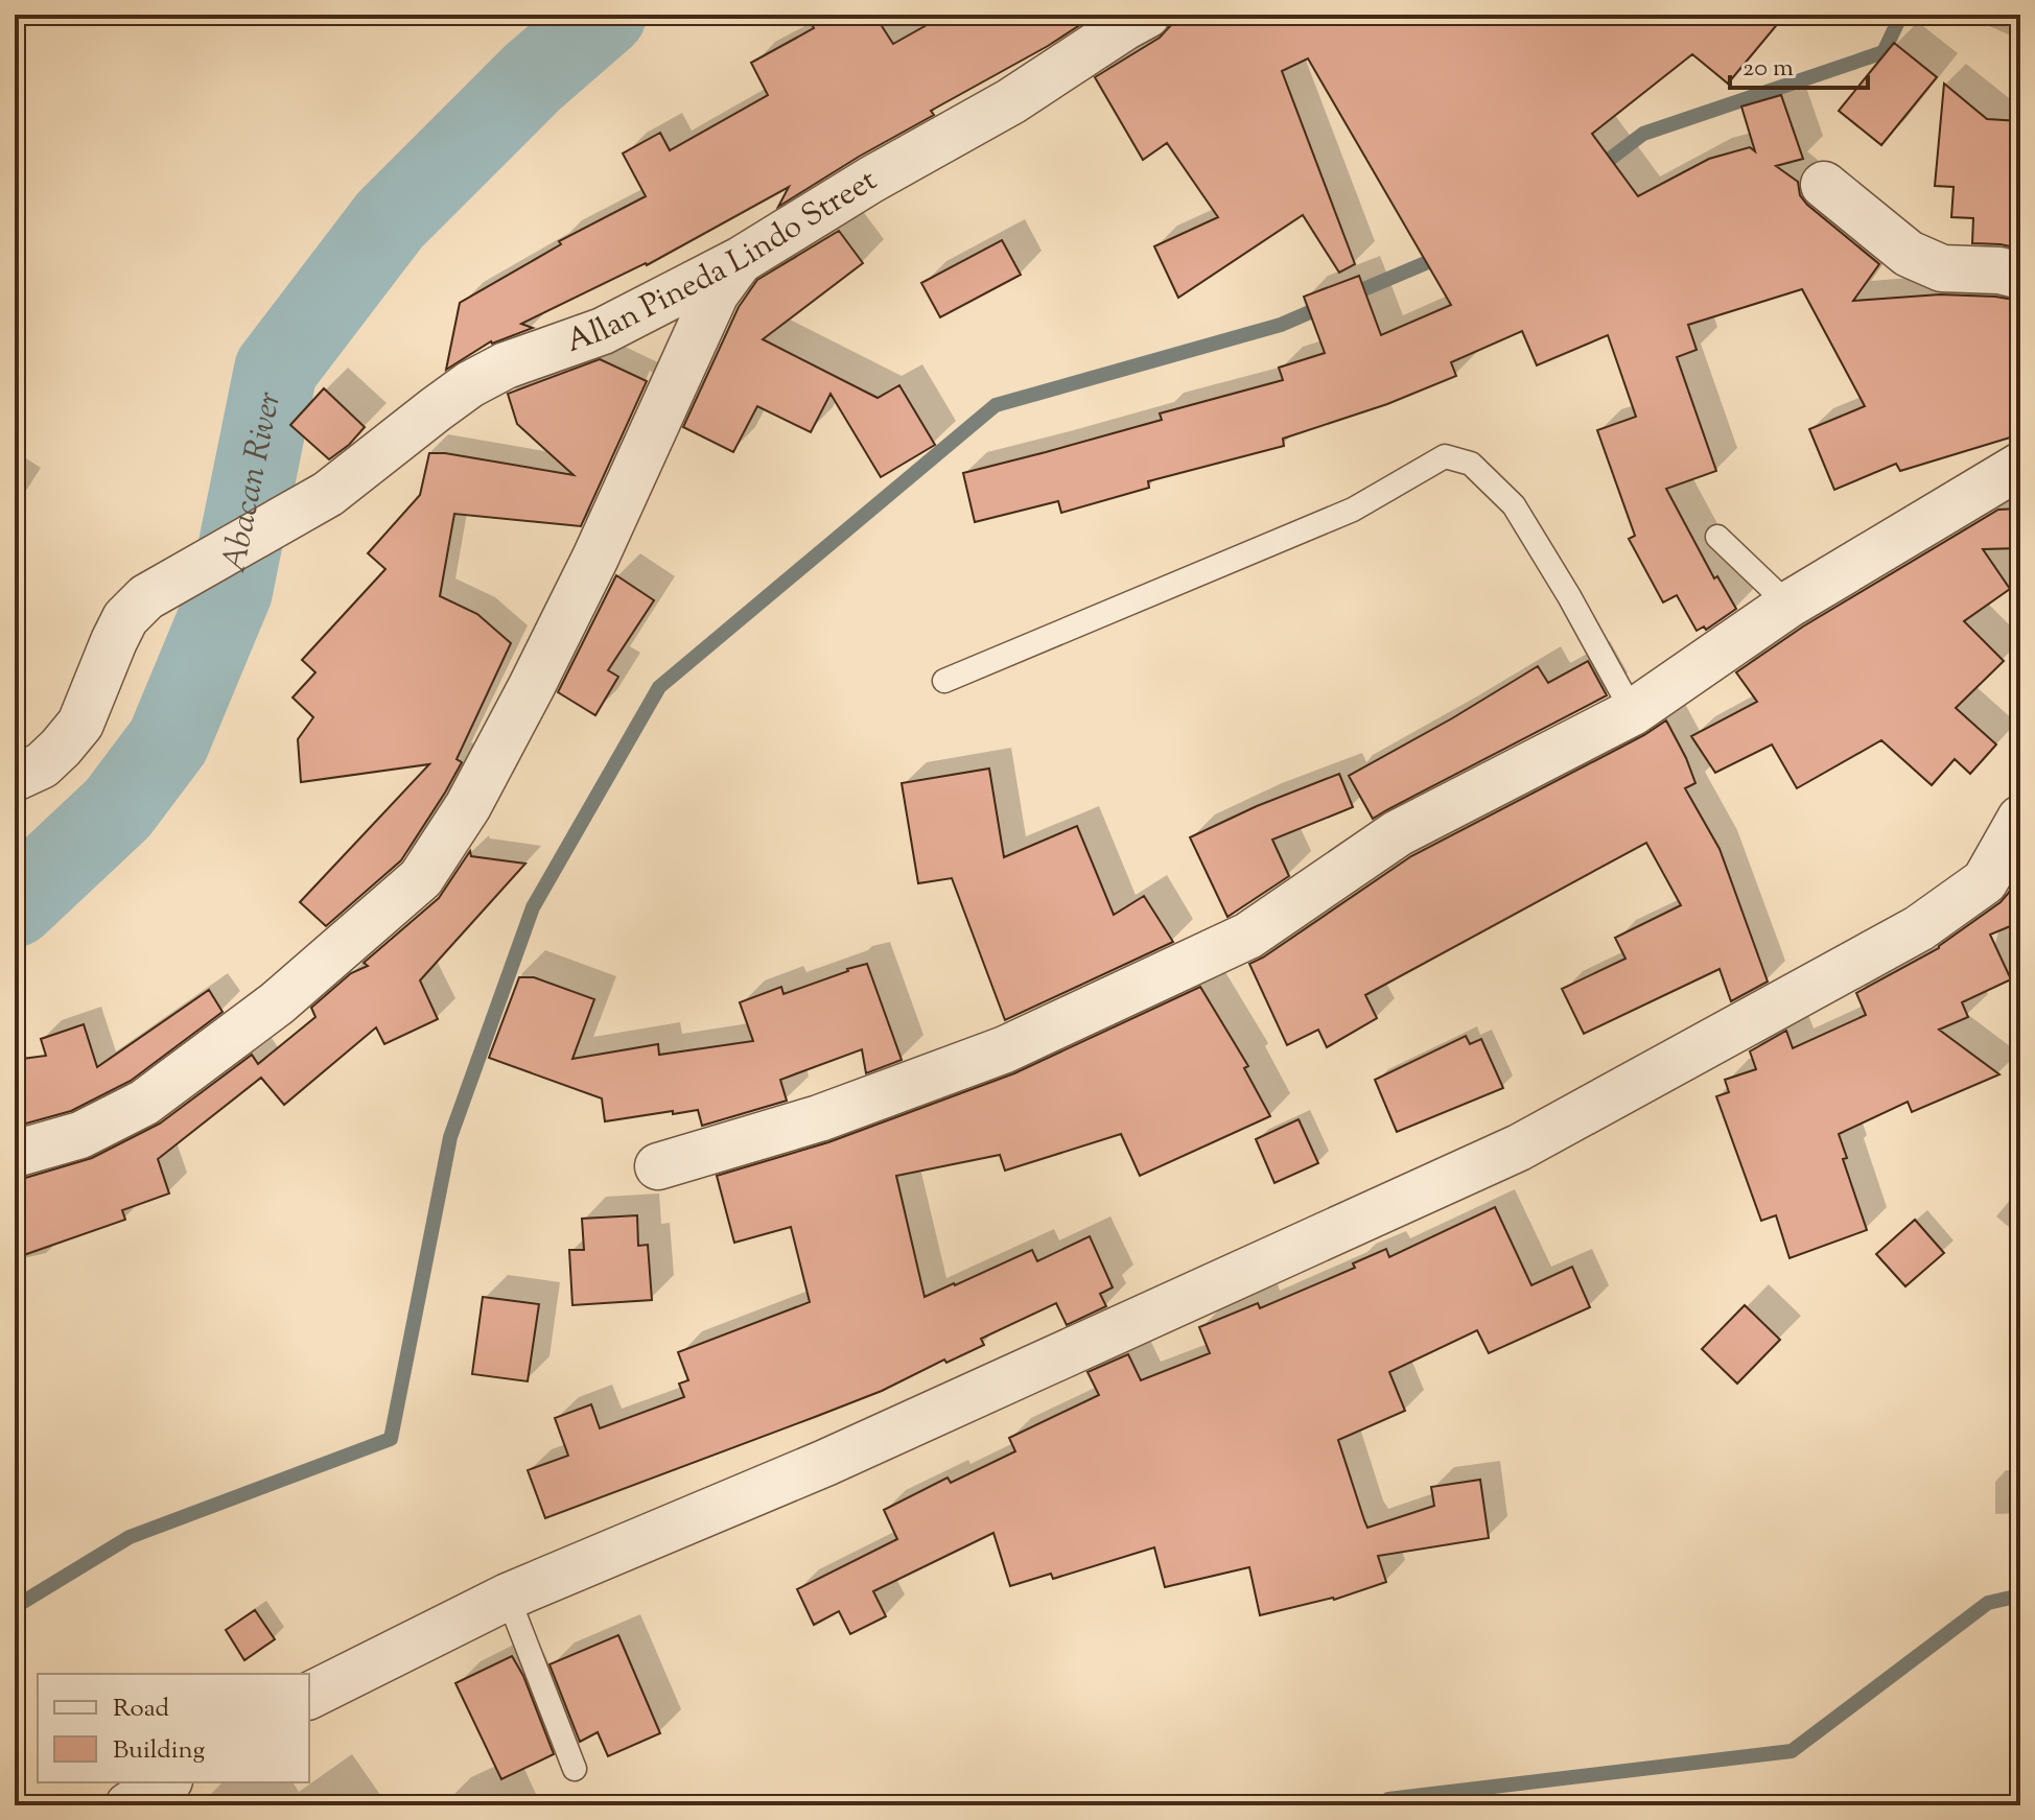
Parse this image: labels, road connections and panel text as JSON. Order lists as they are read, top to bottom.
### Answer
{
  "streets": {
    "street": ["Allan Pineda Lindo Street"]
  },
  "water": ["Abacan River"],
  "legend": ["Road", "Building"],
  "scale_bar": "20 m"
}
